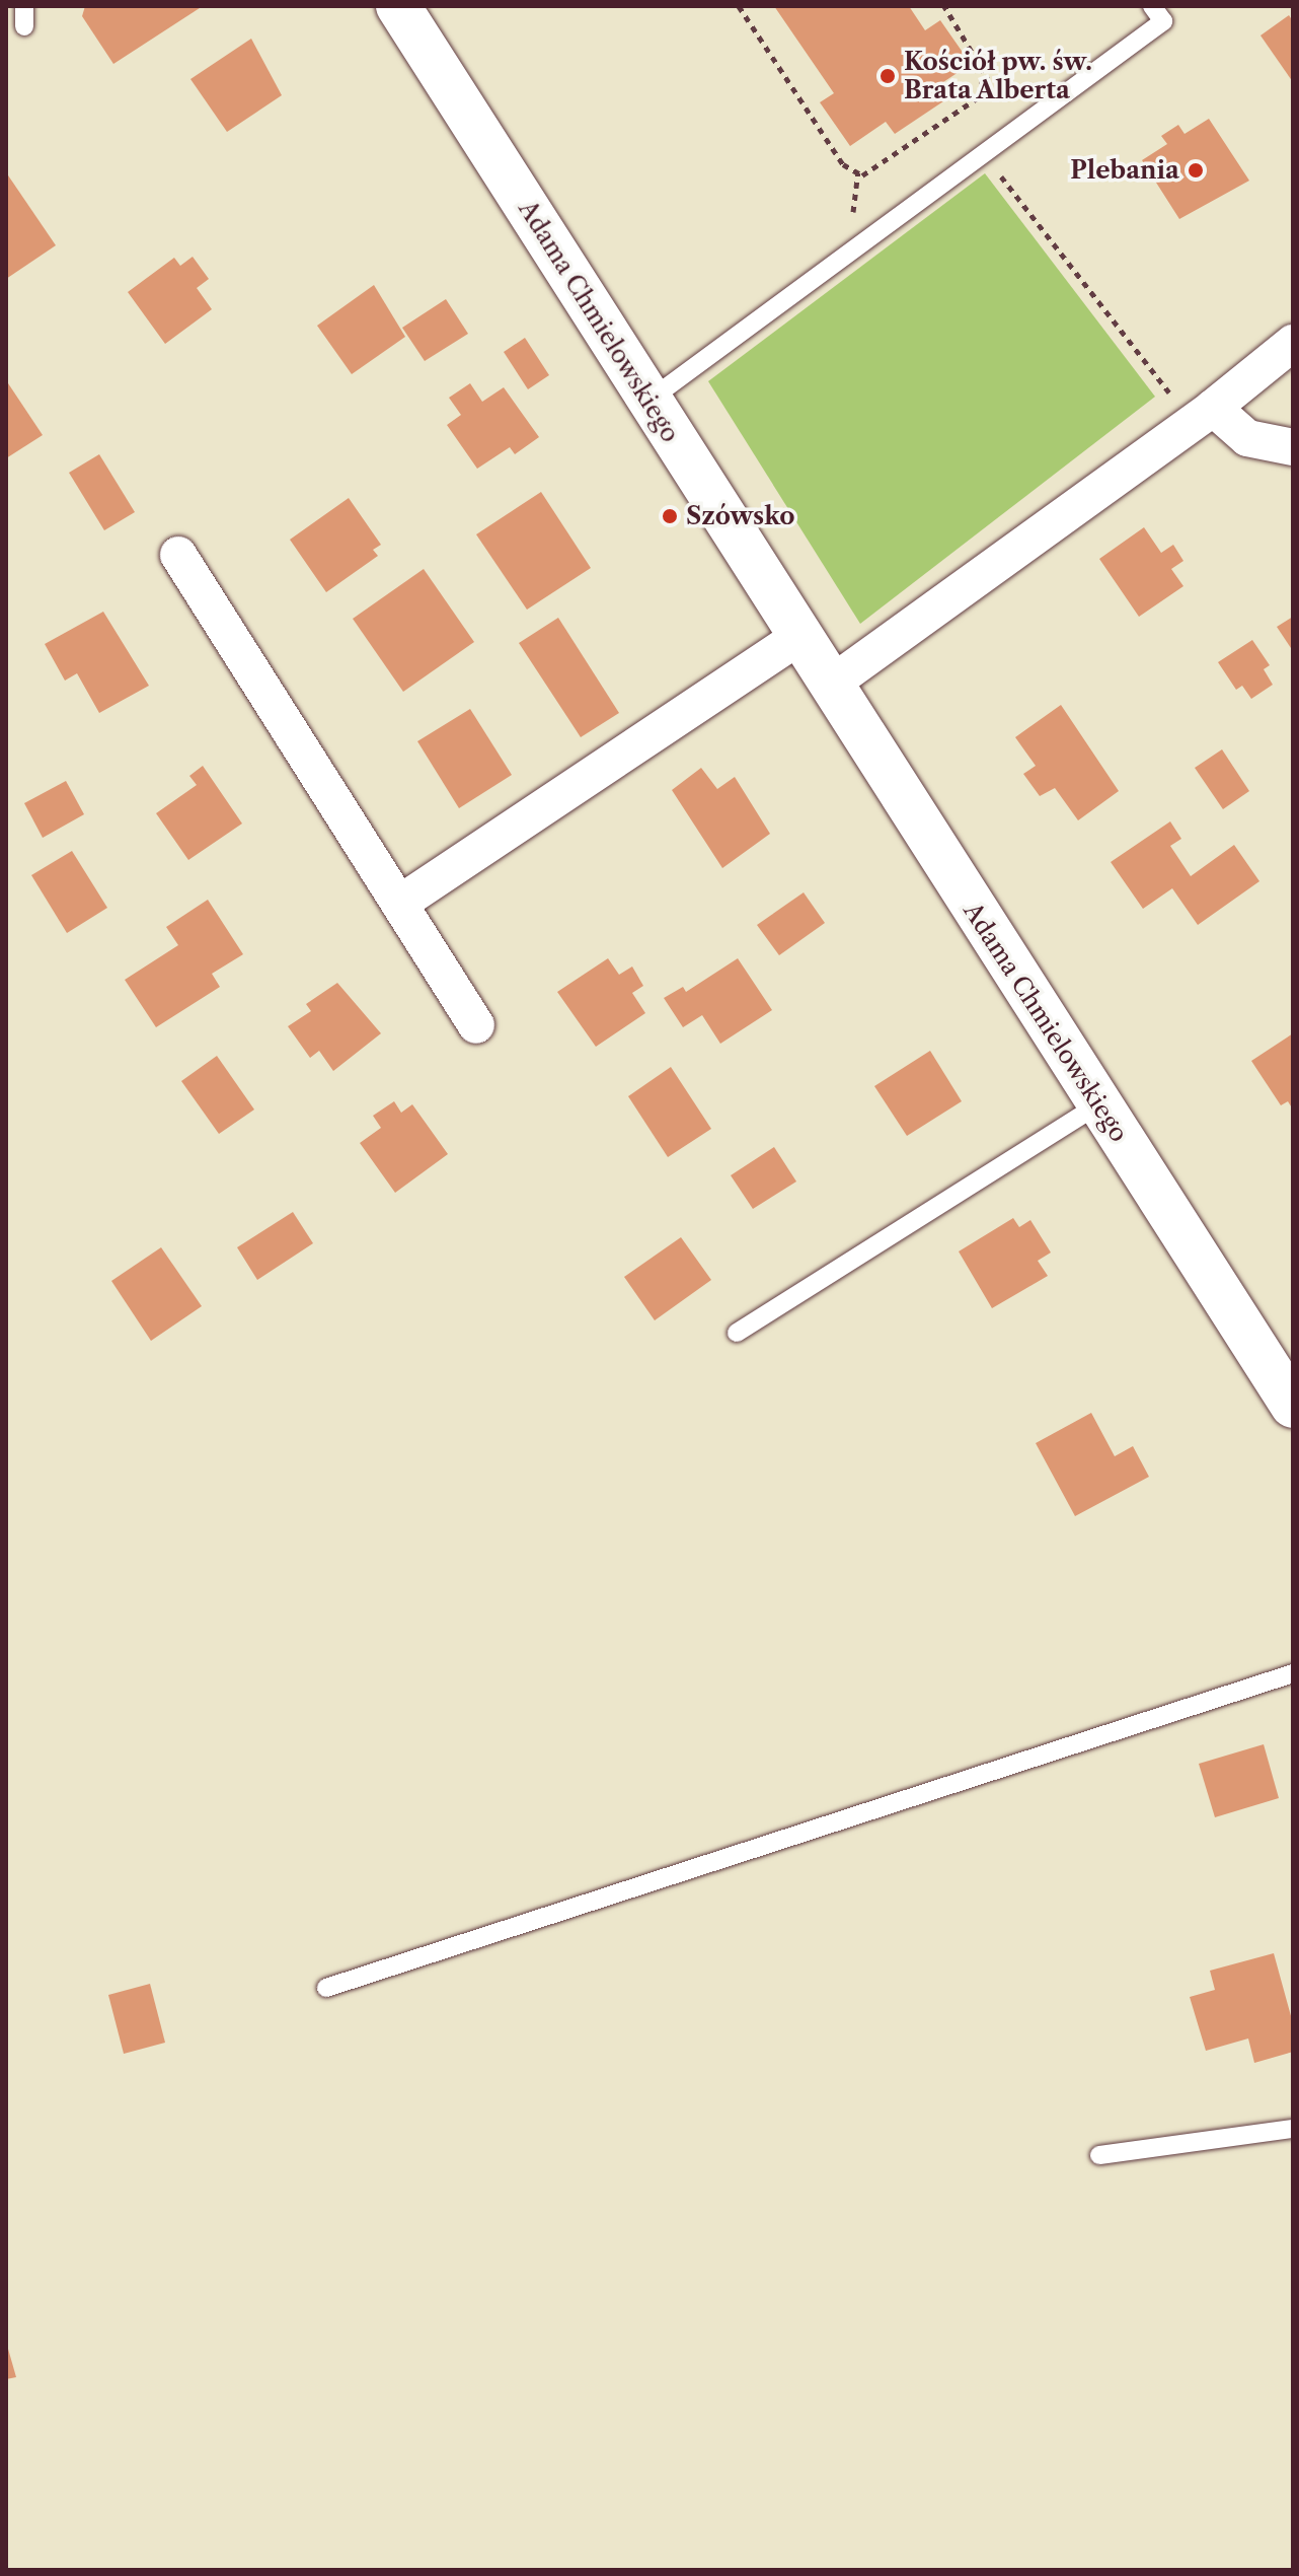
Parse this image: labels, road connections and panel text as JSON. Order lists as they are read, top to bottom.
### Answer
{
  "streets": {
    "street": ["Adama Chmielowskiego"]
  },
  "places": ["Kościół pw. św. Brata Alberta", "Plebania", "Szówsko"]
}
